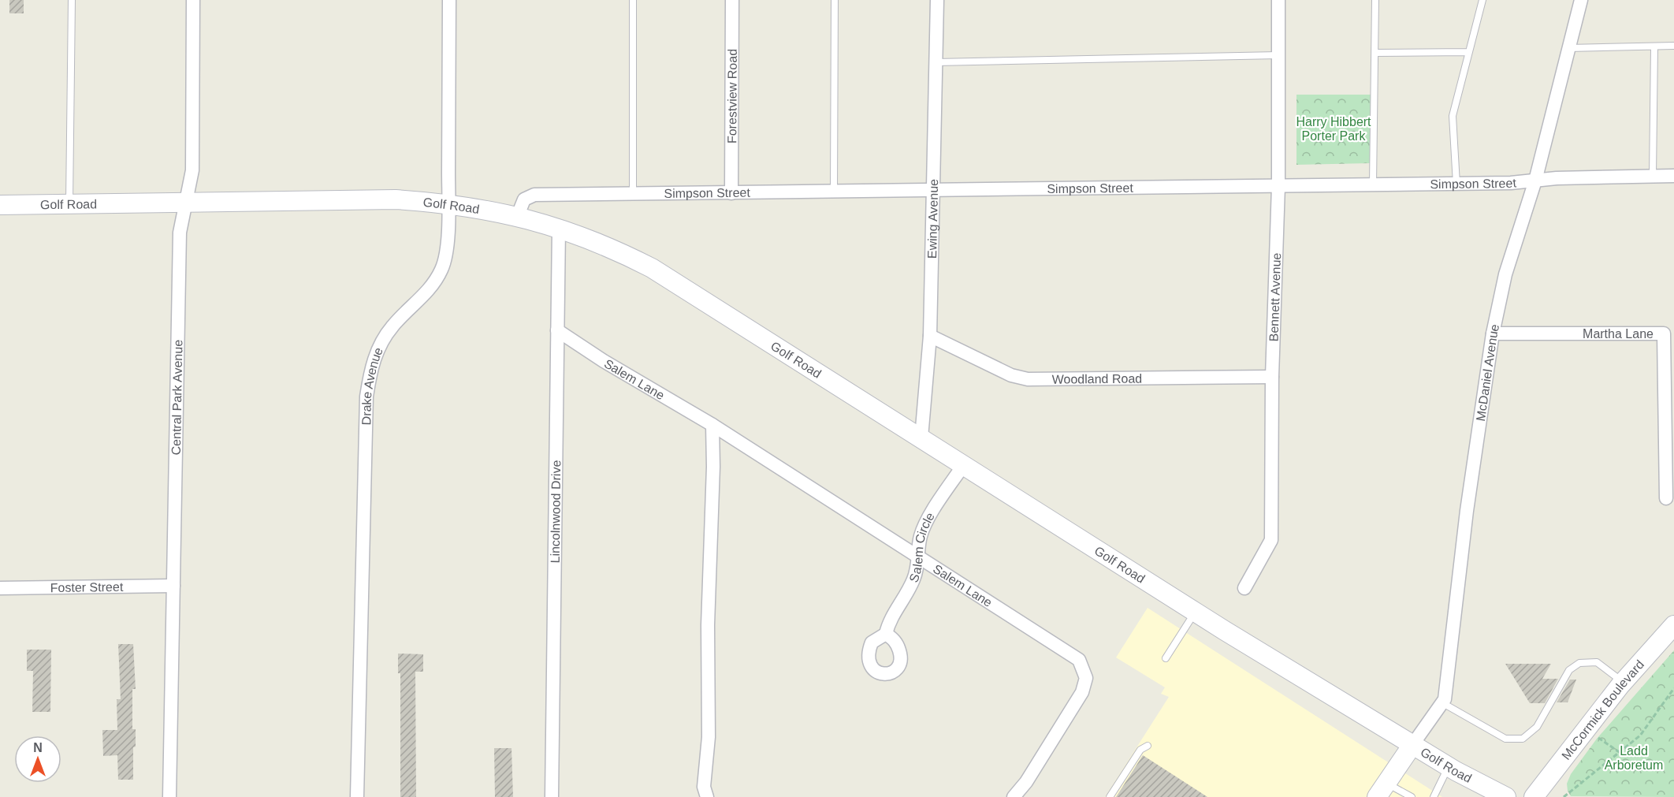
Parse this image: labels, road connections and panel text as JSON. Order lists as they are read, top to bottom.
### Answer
{
  "streets": {
    "main road": ["Golf Road", "McCormick Boulevard"],
    "street": [
      "Forestview Road",
      "Simpson Street",
      "Ewing Avenue",
      "Bennett Avenue",
      "Martha Lane",
      "McDaniel Avenue",
      "Salem Lane",
      "Woodland Road",
      "Drake Avenue",
      "Central Park Avenue",
      "Lincolnwood Drive",
      "Salem Circle",
      "Foster Street"
    ]
  },
  "crossings": [
    ["Forestview Road", "Simpson Street"],
    ["Simpson Street", "Golf Road"],
    ["Simpson Street", "Ewing Avenue"],
    ["Simpson Street", "Bennett Avenue"],
    ["Simpson Street", "McDaniel Avenue"],
    ["Golf Road", "Ewing Avenue"],
    ["Golf Road", "McDaniel Avenue"],
    ["Golf Road", "Drake Avenue"],
    ["Golf Road", "Central Park Avenue"],
    ["Golf Road", "Lincolnwood Drive"],
    ["Golf Road", "Salem Circle"],
    ["Ewing Avenue", "Woodland Road"],
    ["Bennett Avenue", "Woodland Road"],
    ["Martha Lane", "McDaniel Avenue"],
    ["Salem Lane", "Lincolnwood Drive"],
    ["Salem Lane", "Salem Circle"],
    ["Central Park Avenue", "Foster Street"]
  ],
  "parks": ["Harry Hibbert Porter Park", "Ladd Arboretum"],
  "north": "top"
}
